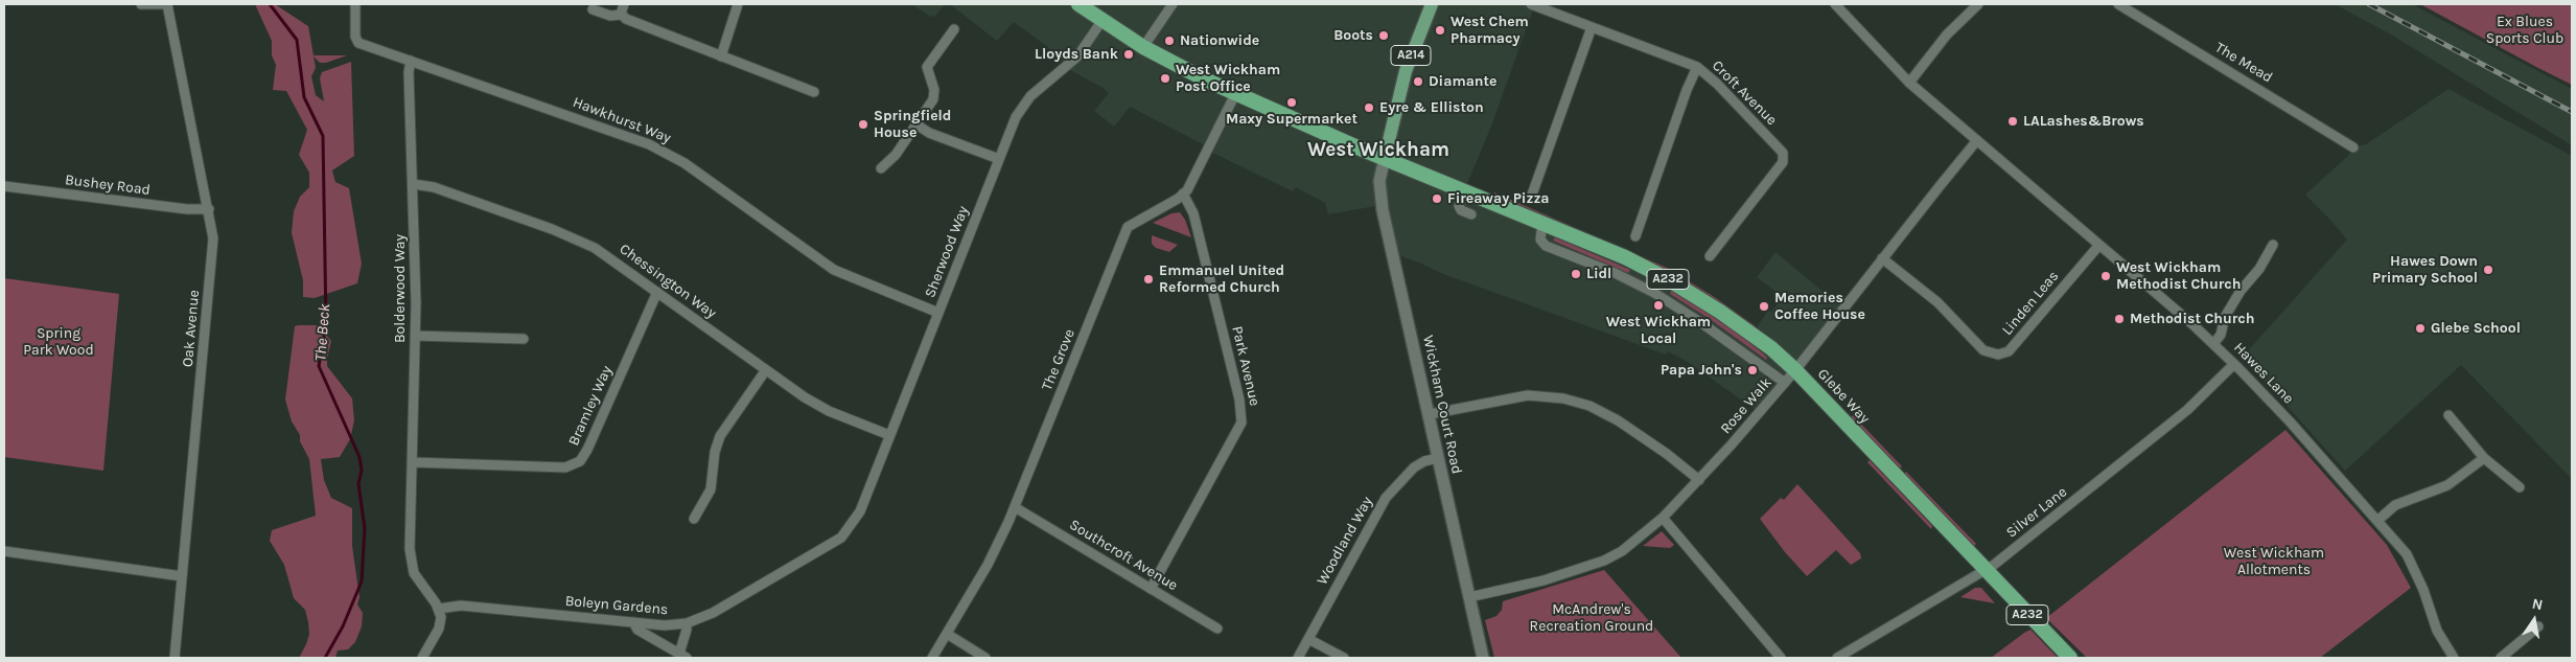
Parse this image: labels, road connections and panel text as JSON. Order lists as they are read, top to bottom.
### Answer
{
  "streets": {
    "highway": ["A232", "Glebe Way"],
    "main road": ["A214"],
    "street": [
      "The Mead",
      "Croft Avenue",
      "Hawkhurst Way",
      "Bushey Road",
      "Sherwood Way",
      "Chessington Way",
      "Bolderwood Way",
      "Linden Leas",
      "Oak Avenue",
      "The Grove",
      "Park Avenue",
      "Hawes Lane",
      "Wickham Court Road",
      "Bramley Way",
      "Rose Walk",
      "Silver Lane",
      "Woodland Way",
      "Southcroft Avenue",
      "Boleyn Gardens"
    ]
  },
  "crossings": [
    ["A214", "A232"],
    ["A214", "Glebe Way"],
    ["A214", "Wickham Court Road"],
    ["Hawkhurst Way", "Sherwood Way"],
    ["Hawkhurst Way", "Bolderwood Way"],
    ["Bushey Road", "Oak Avenue"],
    ["Sherwood Way", "A232"],
    ["Sherwood Way", "Chessington Way"],
    ["Sherwood Way", "Boleyn Gardens"],
    ["A232", "The Grove"],
    ["A232", "Glebe Way"],
    ["A232", "Wickham Court Road"],
    ["Chessington Way", "Bolderwood Way"],
    ["Chessington Way", "Bramley Way"],
    ["Bolderwood Way", "Bramley Way"],
    ["Bolderwood Way", "Boleyn Gardens"],
    ["Linden Leas", "Hawes Lane"],
    ["Linden Leas", "Rose Walk"],
    ["The Grove", "Park Avenue"],
    ["The Grove", "Southcroft Avenue"],
    ["Park Avenue", "Southcroft Avenue"],
    ["Hawes Lane", "Rose Walk"],
    ["Hawes Lane", "Silver Lane"],
    ["Glebe Way", "Wickham Court Road"],
    ["Glebe Way", "Rose Walk"],
    ["Glebe Way", "Silver Lane"],
    ["Wickham Court Road", "Rose Walk"],
    ["Wickham Court Road", "Woodland Way"]
  ],
  "districts": ["West Wickham"],
  "water": ["The Beck"],
  "parks": [
    "Ex Blues Sports Club",
    "Spring Park Wood",
    "West Wickham Allotments",
    "McAndrew's Recreation Ground"
  ],
  "places": [
    "West Chem Pharmacy",
    "Boots",
    "Nationwide",
    "Lloyds Bank",
    "West Wickham Post Office",
    "Diamante",
    "Maxy Supermarket",
    "Eyre & Elliston",
    "LALashes&Brows",
    "Springfield House",
    "Fireaway Pizza",
    "Hawes Down Primary School",
    "Lidl",
    "West Wickham Methodist Church",
    "Emmanuel United Reformed Church",
    "West Wickham Local",
    "Memories Coffee House",
    "Methodist Church",
    "Glebe School",
    "Papa John's"
  ],
  "north": "top"
}
